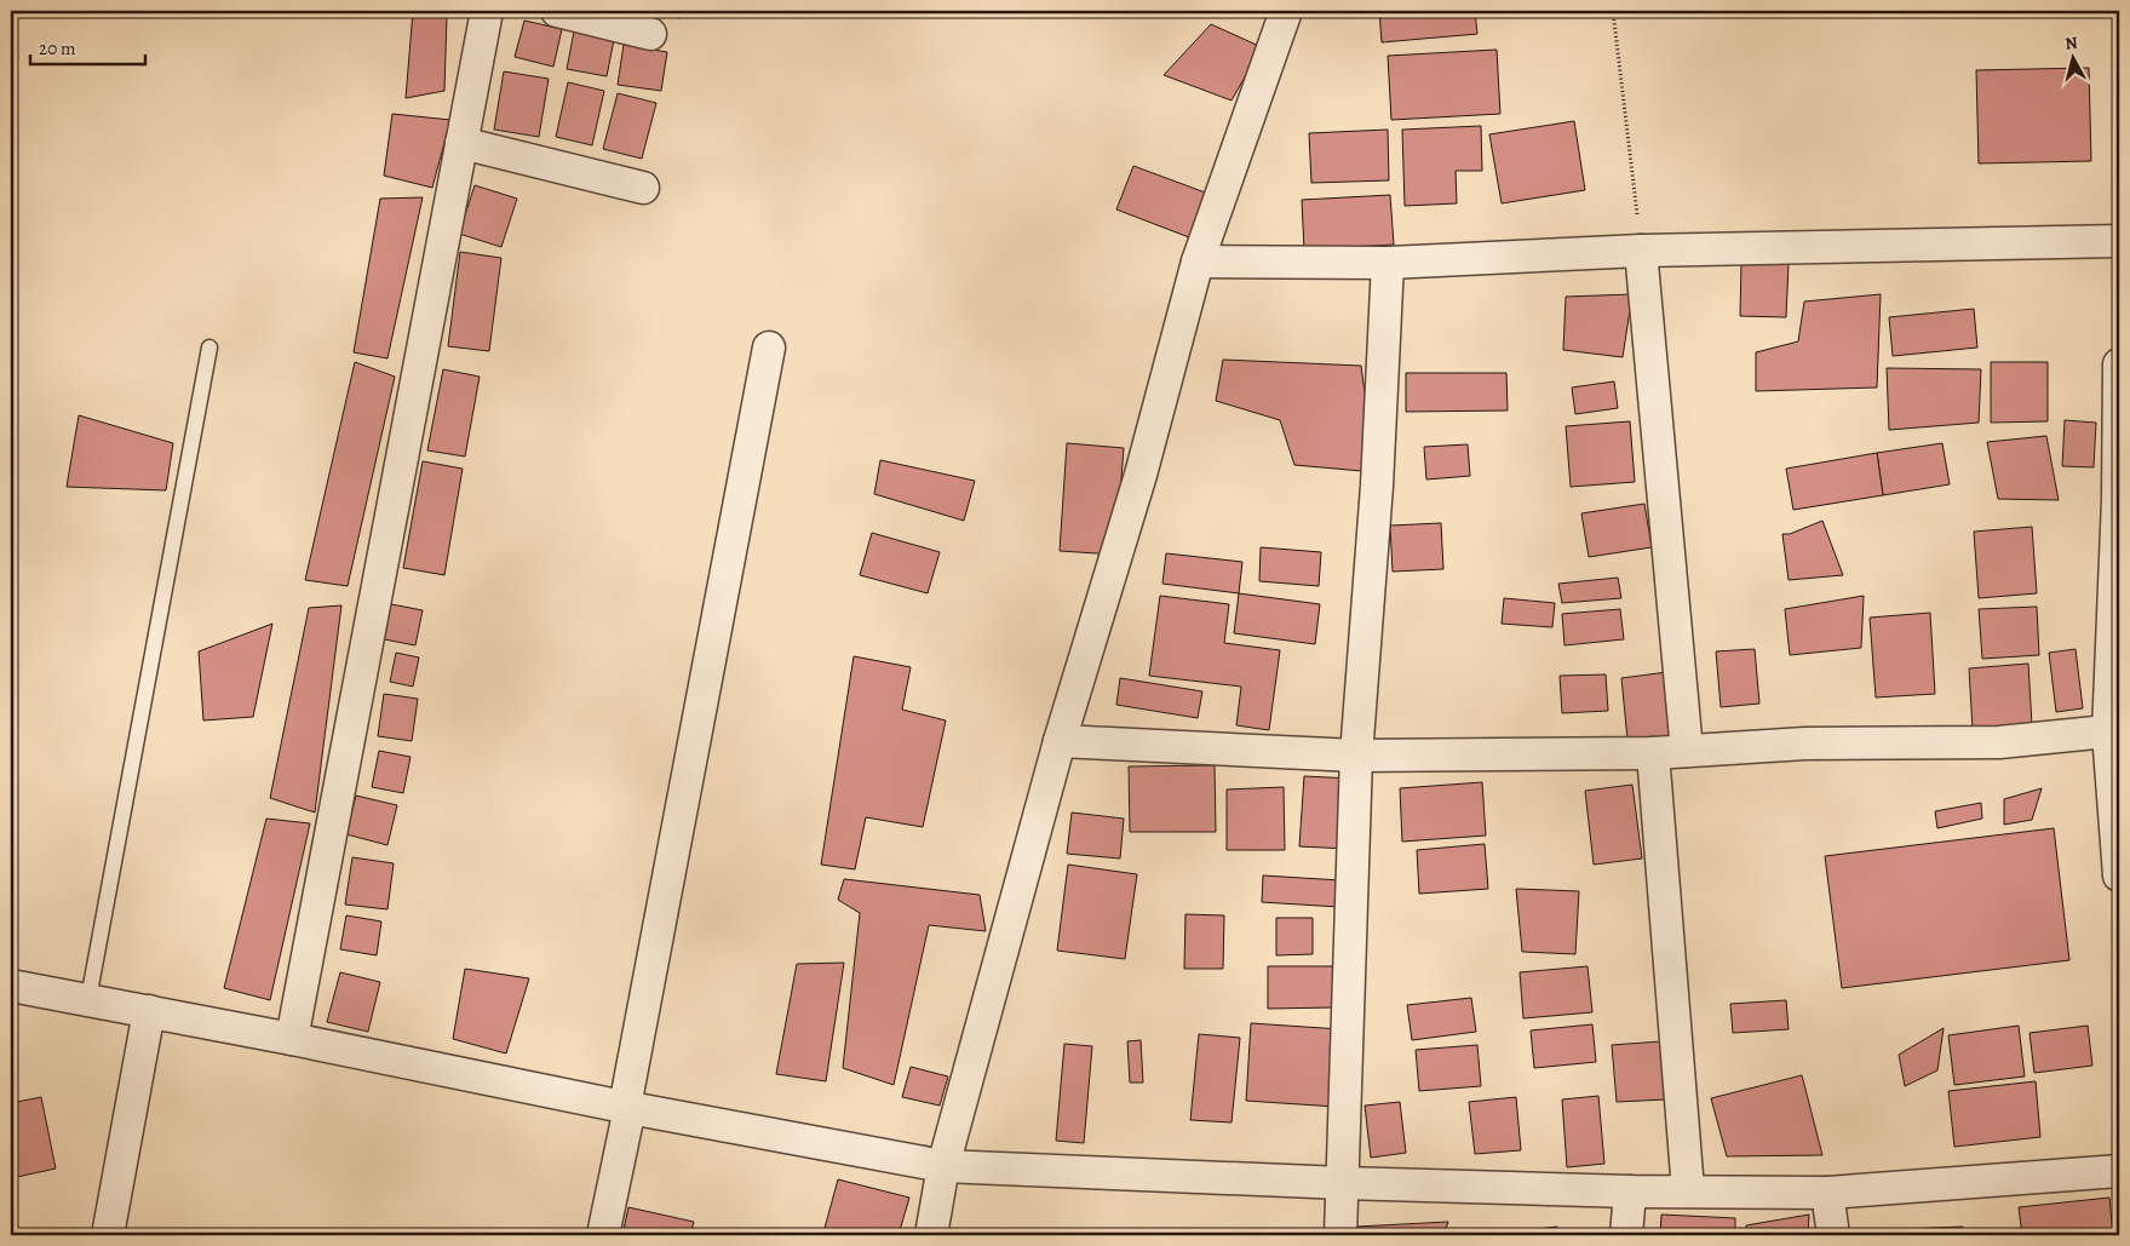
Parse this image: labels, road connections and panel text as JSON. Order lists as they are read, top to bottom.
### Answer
{
  "scale_bar": "20 m",
  "north": "top"
}
